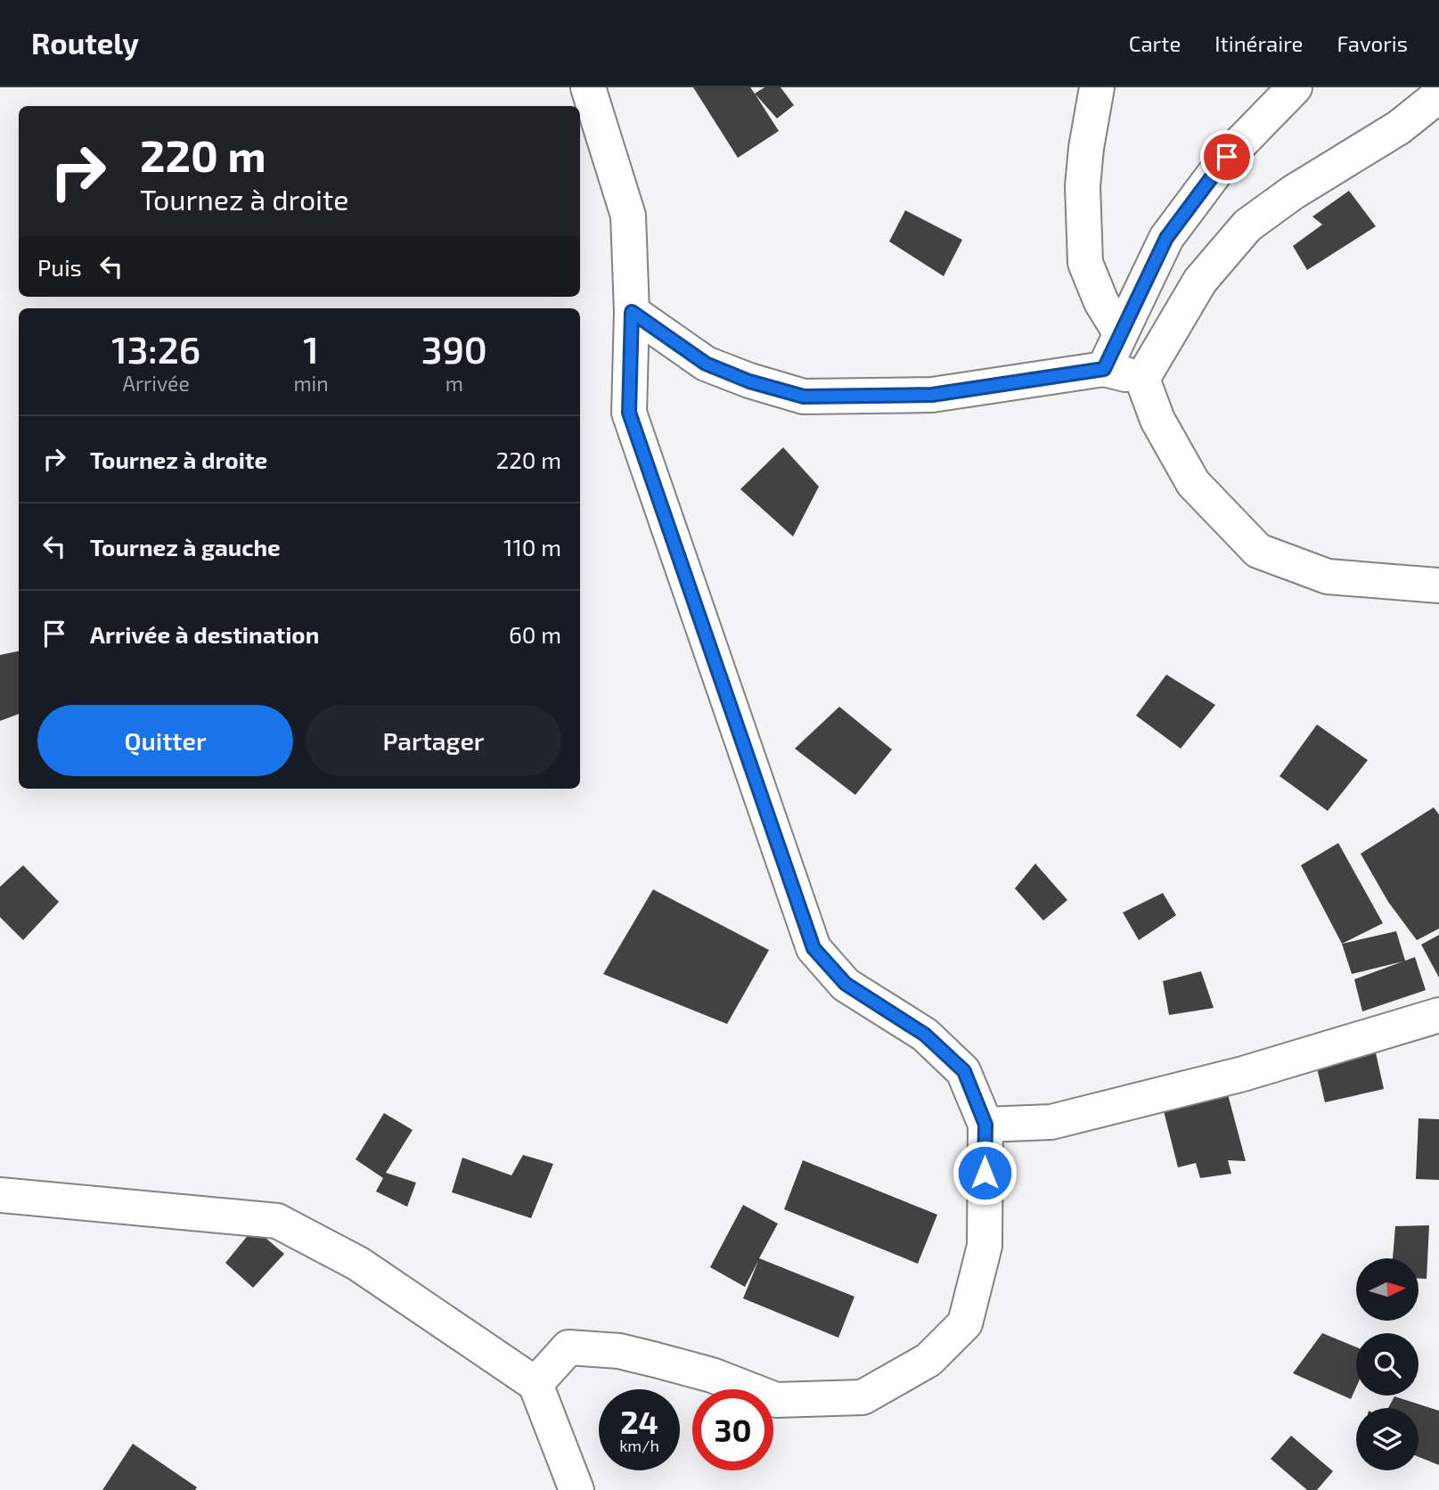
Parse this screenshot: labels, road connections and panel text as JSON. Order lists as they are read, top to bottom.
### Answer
{
  "north": "right",
  "page": {
    "header": "Routely",
    "nav": ["Carte", "Itinéraire", "Favoris"],
    "turn": ["220 m", "Tournez à droite"],
    "then": "Puis",
    "eta": [
      "13:26",
      "Arrivée",
      "1",
      "min",
      "390",
      "m"
    ],
    "list": [
      {
        "name": "Tournez à droite",
        "value": "220 m"
      },
      {
        "name": "Tournez à gauche",
        "value": "110 m"
      },
      {
        "name": "Arrivée à destination",
        "value": "60 m"
      }
    ],
    "buttons": ["Quitter", "Partager"],
    "speed": "24 km/h",
    "limit": "30"
  }
}
